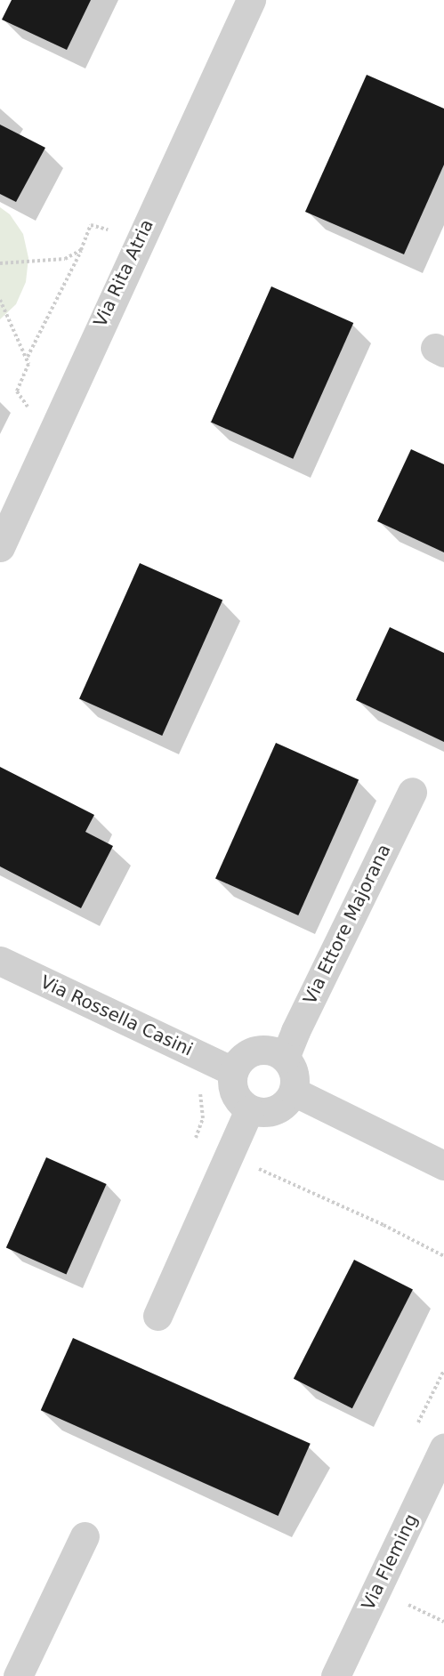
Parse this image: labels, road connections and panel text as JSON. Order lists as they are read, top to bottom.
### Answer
{
  "streets": {
    "street": [
      "Via Rita Atria",
      "Via Ettore Majorana",
      "Via Rossella Casini",
      "Via Fleming"
    ]
  },
  "crossings": [
    ["Via Ettore Majorana", "Via Rossella Casini"]
  ]
}
